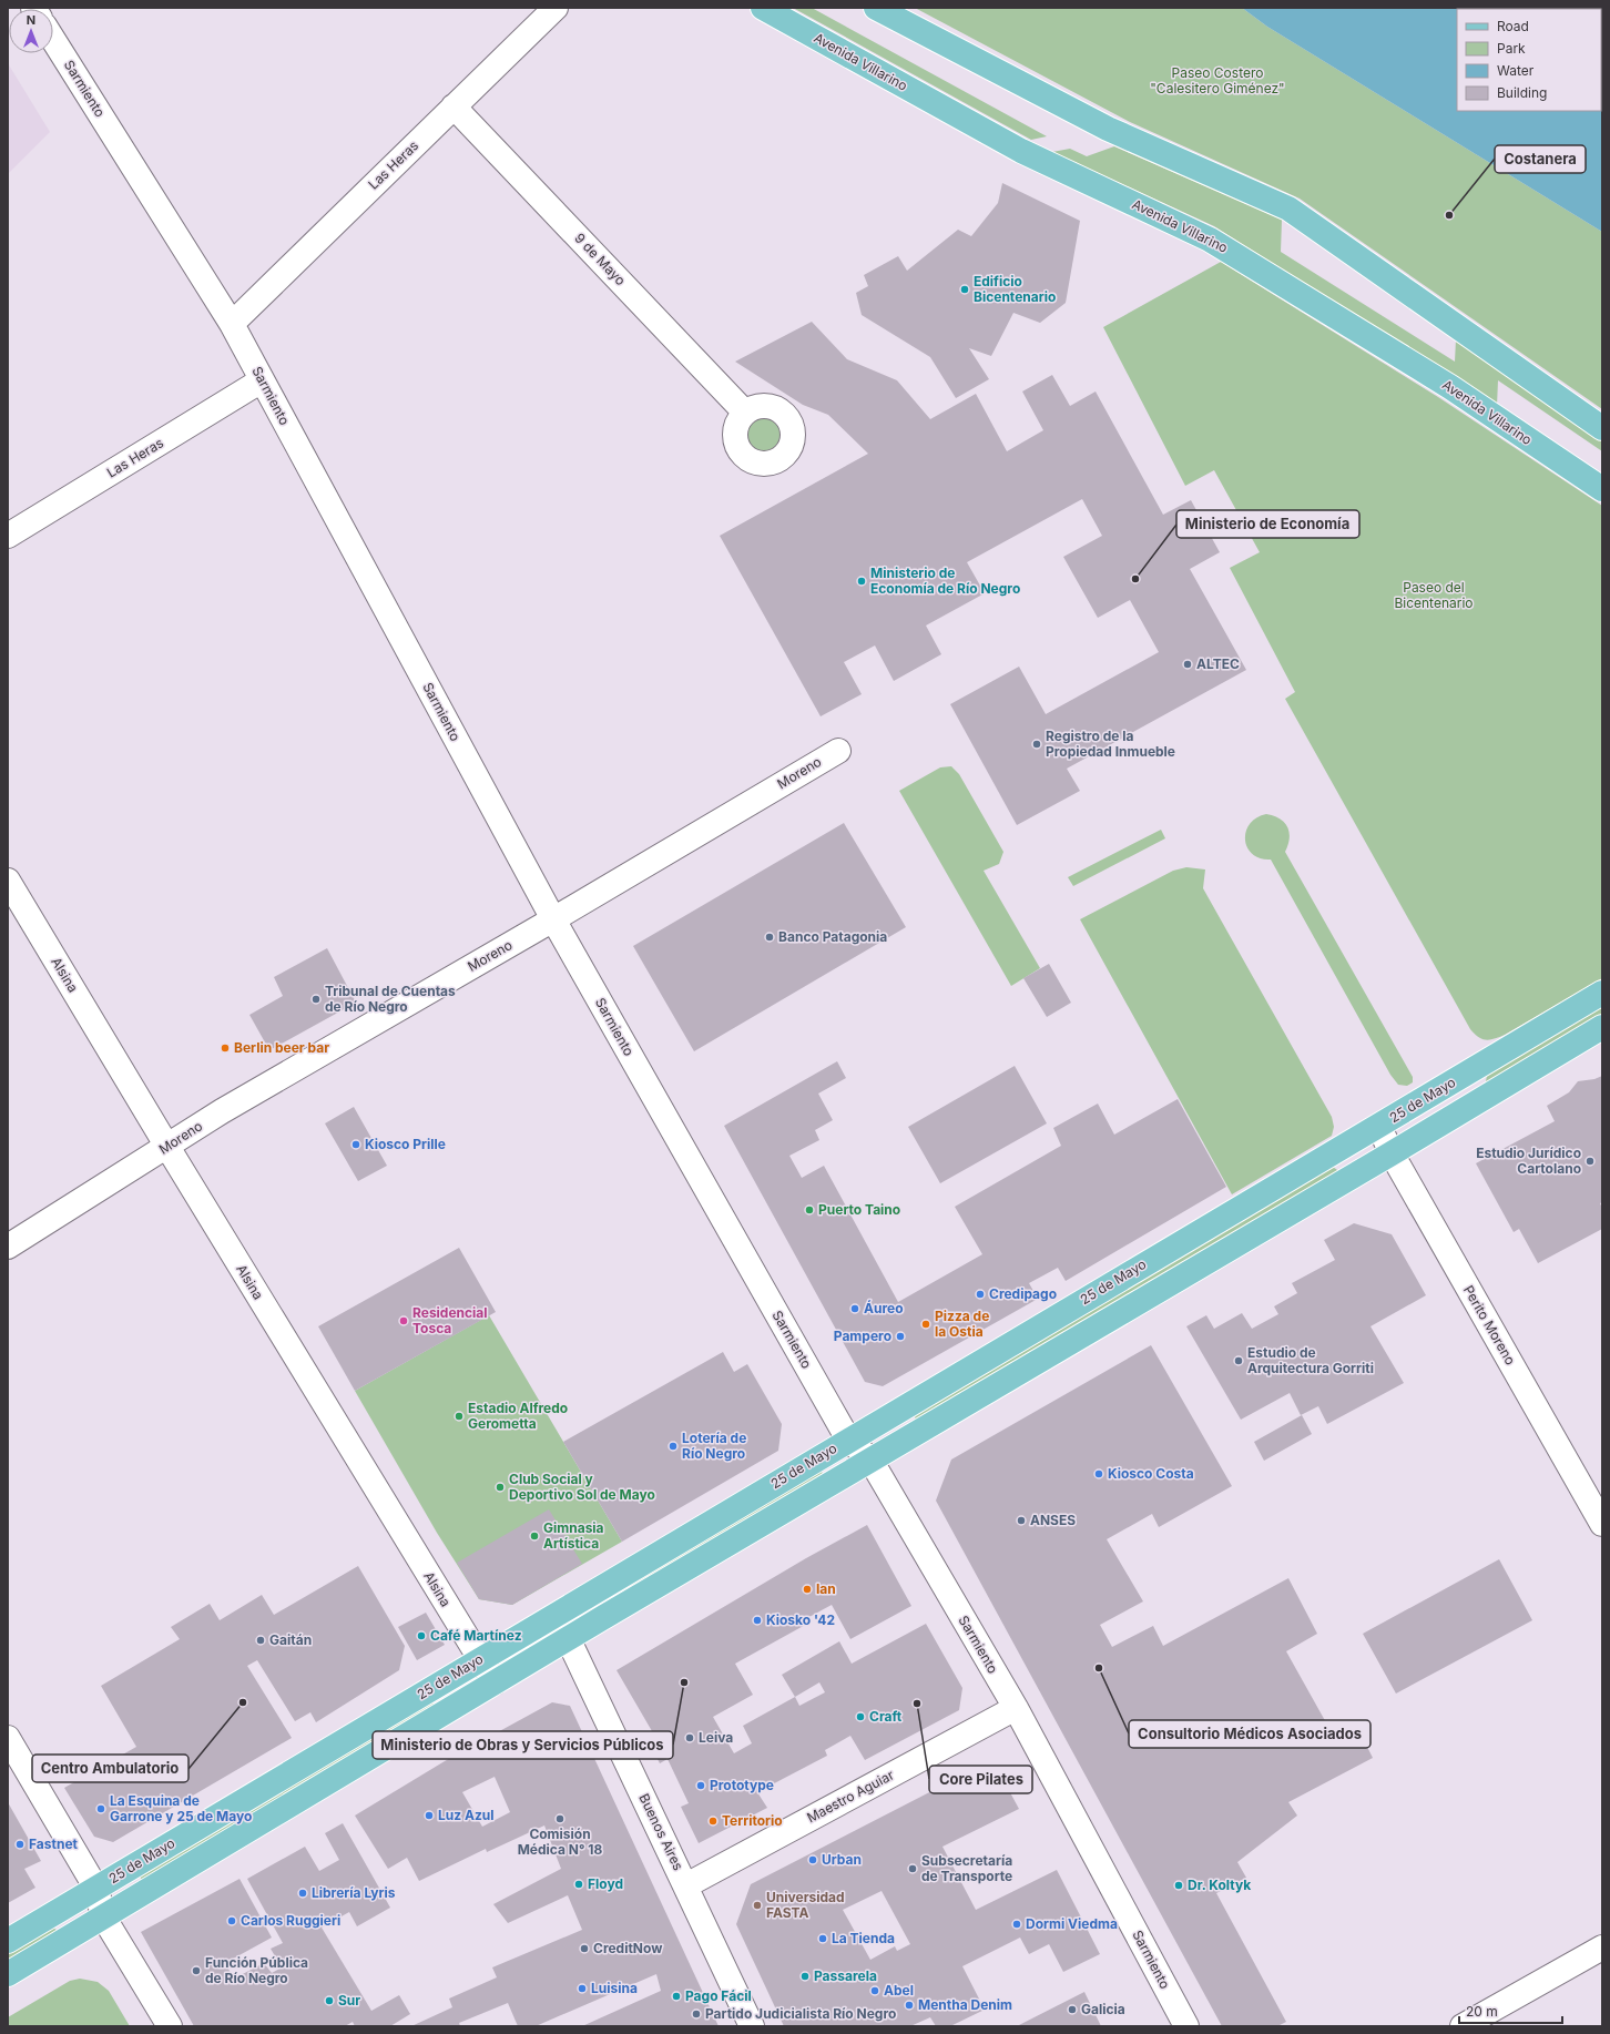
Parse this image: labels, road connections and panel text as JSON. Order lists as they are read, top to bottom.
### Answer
{
  "streets": {
    "main road": ["Avenida Villarino", "25 de Mayo"],
    "street": [
      "Sarmiento",
      "Las Heras",
      "9 de Mayo",
      "Moreno",
      "Alsina",
      "Perito Moreno",
      "Maestro Aguiar",
      "Buenos Aires"
    ]
  },
  "crossings": [
    ["Sarmiento", "Las Heras"],
    ["Sarmiento", "Moreno"],
    ["Sarmiento", "25 de Mayo"],
    ["Sarmiento", "Maestro Aguiar"],
    ["Las Heras", "9 de Mayo"],
    ["Moreno", "Alsina"],
    ["Alsina", "25 de Mayo"],
    ["25 de Mayo", "Perito Moreno"],
    ["25 de Mayo", "Buenos Aires"],
    ["Maestro Aguiar", "Buenos Aires"]
  ],
  "parks": ["Paseo Costero \"Calesitero Giménez\"", "Paseo del Bicentenario"],
  "places": [
    "Costanera",
    "Edificio Bicentenario",
    "Ministerio de Economía",
    "Ministerio de Economía de Río Negro",
    "ALTEC",
    "Registro de la Propiedad Inmueble",
    "Banco Patagonia",
    "Tribunal de Cuentas de Río Negro",
    "Berlin beer bar",
    "Kiosco Prille",
    "Estudio Jurídico Cartolano",
    "Puerto Taino",
    "Credipago",
    "Áureo",
    "Residencial Tosca",
    "Pizza de la Ostia",
    "Pampero",
    "Estudio de Arquitectura Gorriti",
    "Estadio Alfredo Gerometta",
    "Lotería de Río Negro",
    "Kiosco Costa",
    "Club Social y Deportivo Sol de Mayo",
    "ANSES",
    "Gimnasia Artística",
    "Ian",
    "Kiosko '42",
    "Café Martínez",
    "Gaitán",
    "Consultorio Médicos Asociados",
    "Ministerio de Obras y Servicios Públicos",
    "Centro Ambulatorio",
    "Core Pilates",
    "Craft",
    "Leiva",
    "Prototype",
    "La Esquina de Garrone y 25 de Mayo",
    "Luz Azul",
    "Comisión Médica N° 18",
    "Territorio",
    "Fastnet",
    "Urban",
    "Subsecretaría de Transporte",
    "Floyd",
    "Dr. Koltyk",
    "Librería Lyris",
    "Universidad FASTA",
    "Carlos Ruggieri",
    "Dormi Viedma",
    "La Tienda",
    "CreditNow",
    "Función Pública de Río Negro",
    "Passarela",
    "Luisina",
    "Abel",
    "Pago Fácil",
    "Sur",
    "Mentha Denim",
    "Galicia",
    "Partido Judicialista Río Negro"
  ],
  "legend": [
    "Road",
    "Park",
    "Water",
    "Building"
  ],
  "scale_bar": "20 m",
  "north": "top"
}
